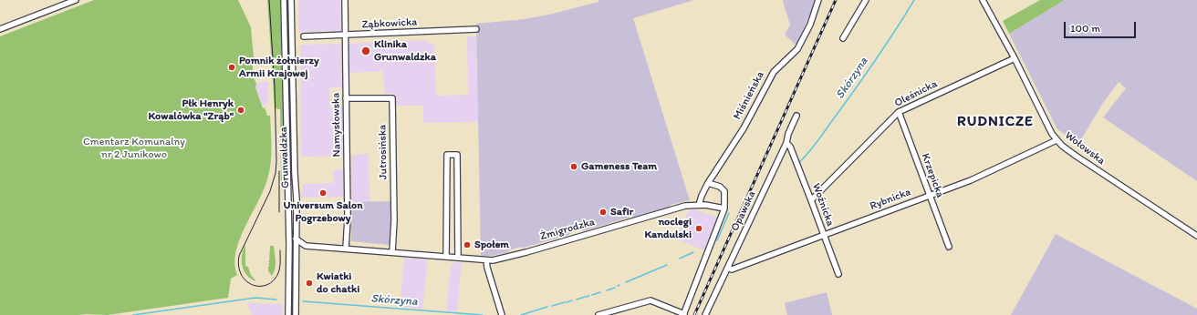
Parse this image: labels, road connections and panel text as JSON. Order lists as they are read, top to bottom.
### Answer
{
  "streets": {
    "street": [
      "Ząbkowicka",
      "Oleśnicka",
      "Miśnieńska",
      "Namysłowska",
      "Wołowska",
      "Jutrosińska",
      "Grunwaldzka",
      "Krzepicka",
      "Rybnicka",
      "Woźnicka",
      "Opawska",
      "Żmigrodzka"
    ]
  },
  "crossings": [
    ["Ząbkowicka", "Namysłowska"],
    ["Oleśnicka", "Wołowska"],
    ["Oleśnicka", "Krzepicka"],
    ["Oleśnicka", "Woźnicka"],
    ["Miśnieńska", "Żmigrodzka"],
    ["Namysłowska", "Jutrosińska"],
    ["Namysłowska", "Żmigrodzka"],
    ["Wołowska", "Rybnicka"],
    ["Jutrosińska", "Żmigrodzka"],
    ["Krzepicka", "Rybnicka"],
    ["Rybnicka", "Woźnicka"],
    ["Rybnicka", "Opawska"],
    ["Woźnicka", "Opawska"]
  ],
  "districts": ["RUDNICZE"],
  "water": ["Skórzyna"],
  "parks": ["Cmentarz Komunalny nr 2 Junikowo"],
  "places": [
    "Klinika Grunwaldzka",
    "Pomnik żołnierzy Armii Krajowej",
    "Płk Henryk Kowalówka \"Zrąb\"",
    "Gameness Team",
    "Universum Salon Pogrzebowy",
    "Safir",
    "noclegi Kandulski",
    "Społem",
    "Kwiatki do chatki"
  ],
  "scale_bar": "100 m"
}
